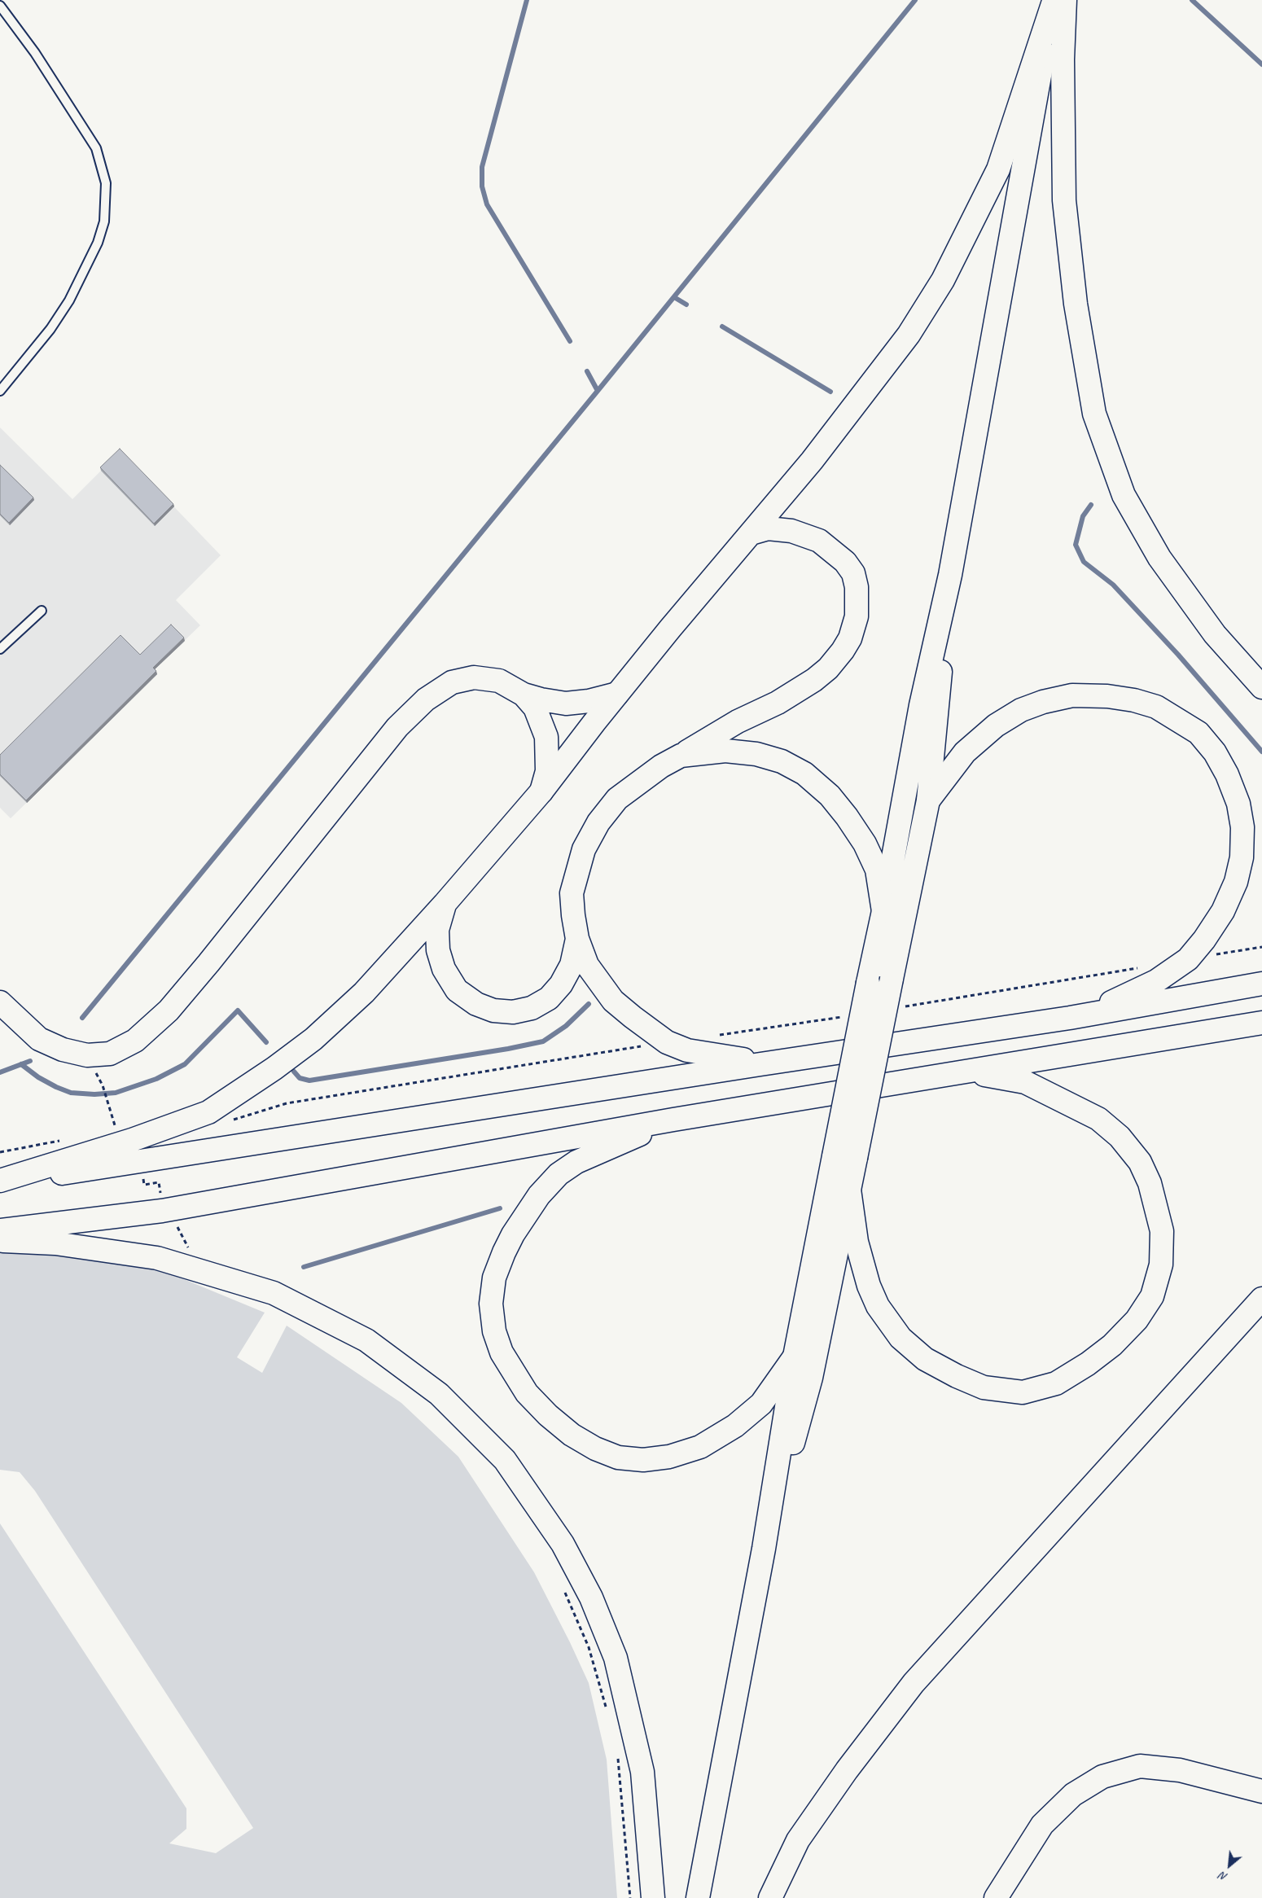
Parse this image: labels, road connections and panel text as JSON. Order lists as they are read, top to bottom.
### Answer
{
  "north": "bottom left"
}
